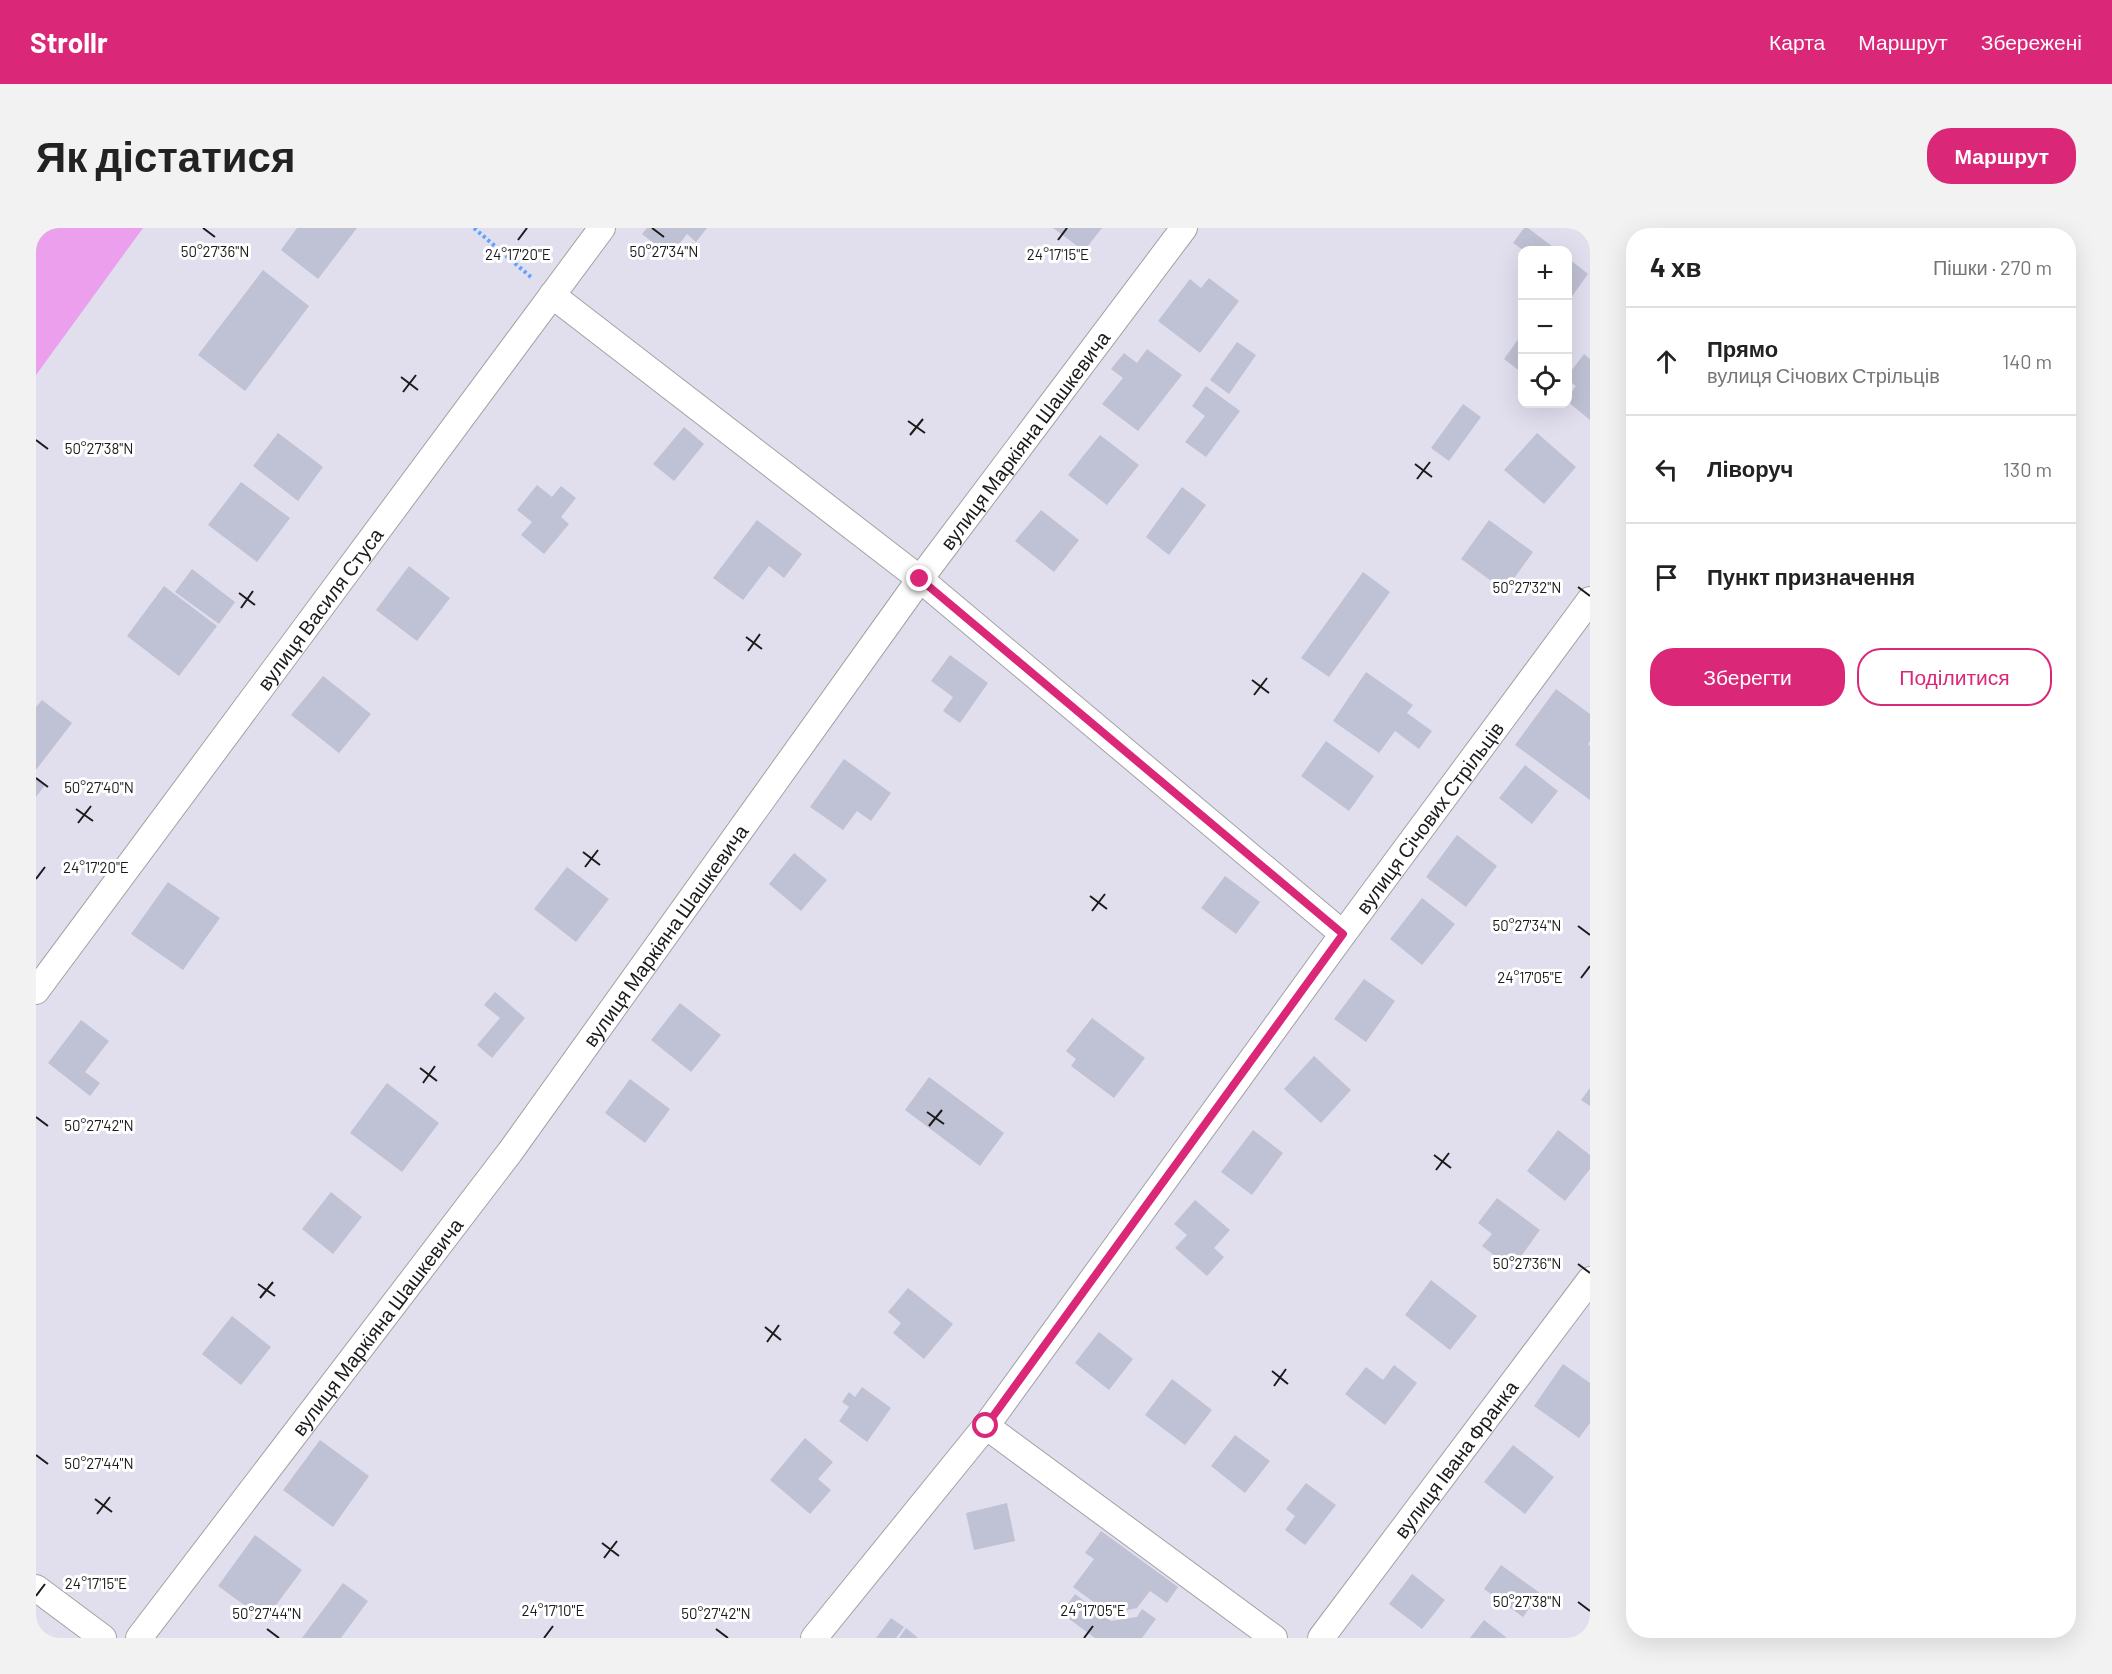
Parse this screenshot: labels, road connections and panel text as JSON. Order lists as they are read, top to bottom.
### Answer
{
  "streets": {
    "street": [
      "вулиця Маркіяна Шашкевича",
      "вулиця Василя Стуса",
      "вулиця Січових Стрільців",
      "вулиця Івана Франка"
    ]
  },
  "page": {
    "header": "Strollr",
    "nav": ["Карта", "Маршрут", "Збережені"],
    "buttons": [
      "Маршрут",
      ["Зберегти", "Поділитися"]
    ],
    "title": "Як дістатися",
    "heading": ["4 хв", "Пішки · 270 m"],
    "map_buttons": ["+", "−"],
    "list": [
      ["Прямо", "вулиця Січових Стрільців", "140 m"],
      ["Ліворуч", "130 m"],
      "Пункт призначення"
    ]
  },
  "coordinates": [
    "50°27'36\"N",
    "50°27'34\"N",
    "24°17'20\"E",
    "24°17'15\"E",
    "50°27'38\"N",
    "50°27'32\"N",
    "50°27'40\"N",
    "24°17'05\"E",
    "50°27'42\"N",
    "50°27'44\"N",
    "24°17'10\"E"
  ]
}
